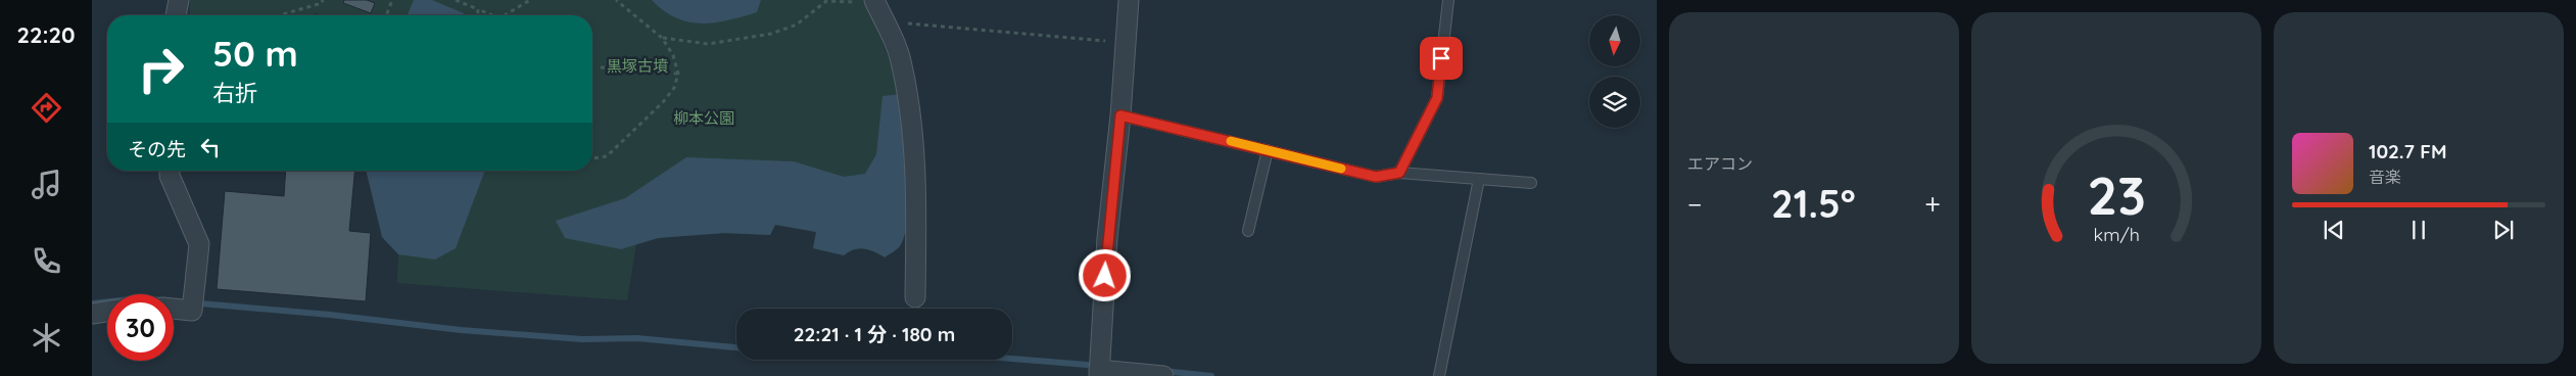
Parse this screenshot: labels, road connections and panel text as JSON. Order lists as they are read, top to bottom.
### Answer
{
  "parks": ["黒塚古墳", "柳本公園"],
  "north": "bottom",
  "page": {
    "tabs": "22:20",
    "tile": "エアコン",
    "turn": ["50 m", "右折"],
    "then": "その先",
    "song": ["102.7 FM", "音楽"],
    "heat": ["−", "21.5°", "+"],
    "limit": "30",
    "trip": "22:21 · 1 分 · 180 m",
    "gauge": ["23", "km/h"]
  }
}
